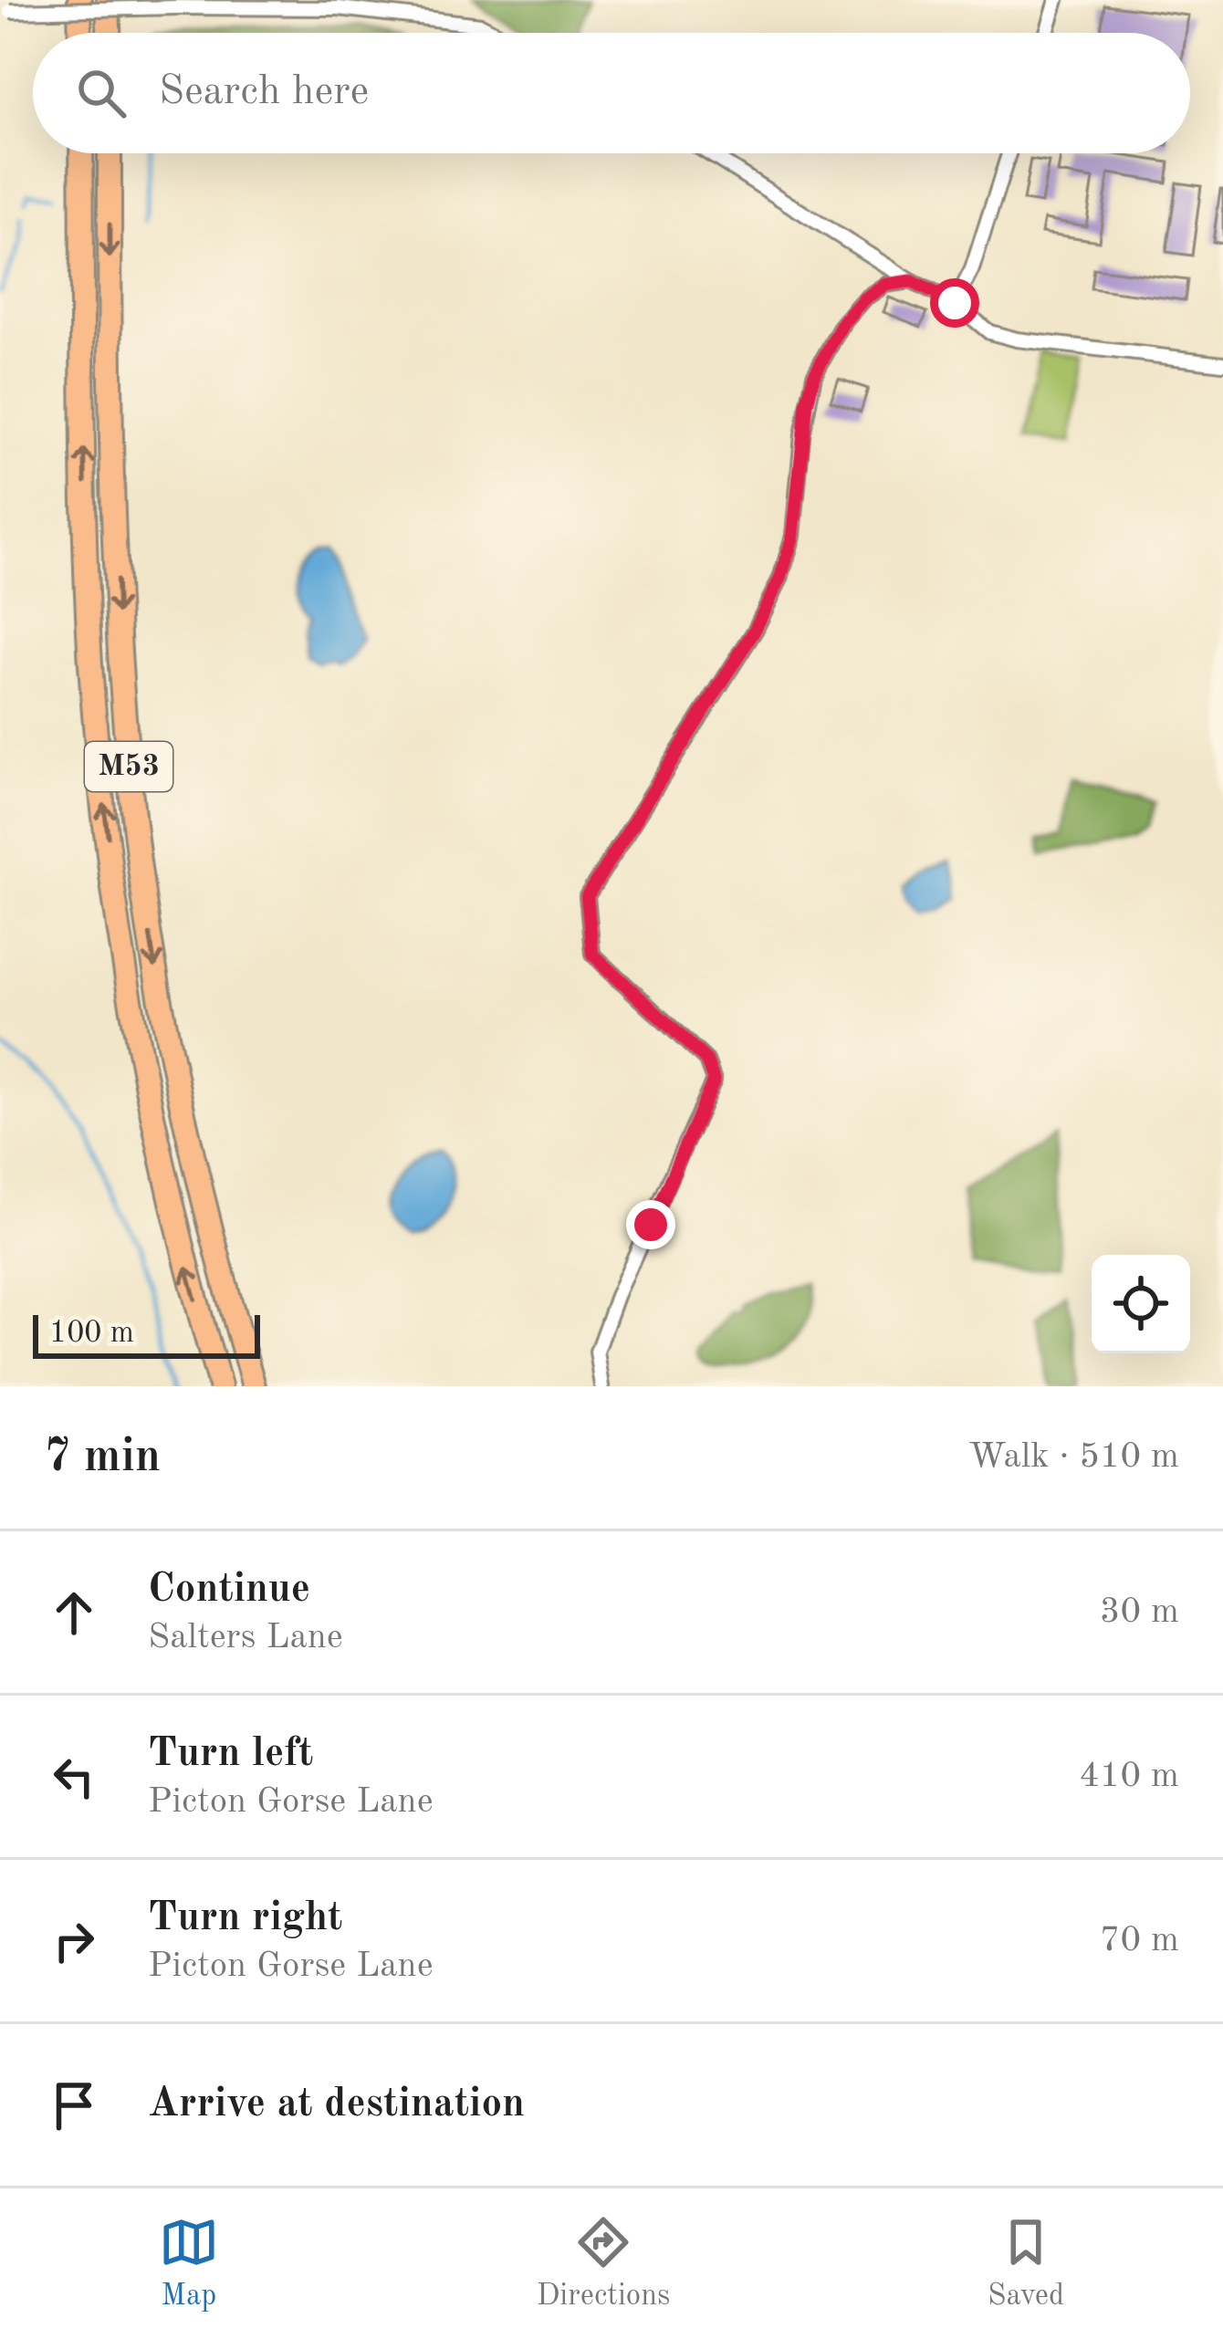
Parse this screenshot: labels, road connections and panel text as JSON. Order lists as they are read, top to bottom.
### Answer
{
  "streets": {
    "highway": ["M53"]
  },
  "scale_bar": "100 m",
  "page": {
    "search": "Search here",
    "scale": "100 m",
    "heading": ["7 min", "Walk · 510 m"],
    "list": [
      ["Continue", "Salters Lane", "30 m"],
      ["Turn left", "Picton Gorse Lane", "410 m"],
      ["Turn right", "Picton Gorse Lane", "70 m"],
      "Arrive at destination"
    ],
    "nav": ["Map", "Directions", "Saved"]
  }
}
